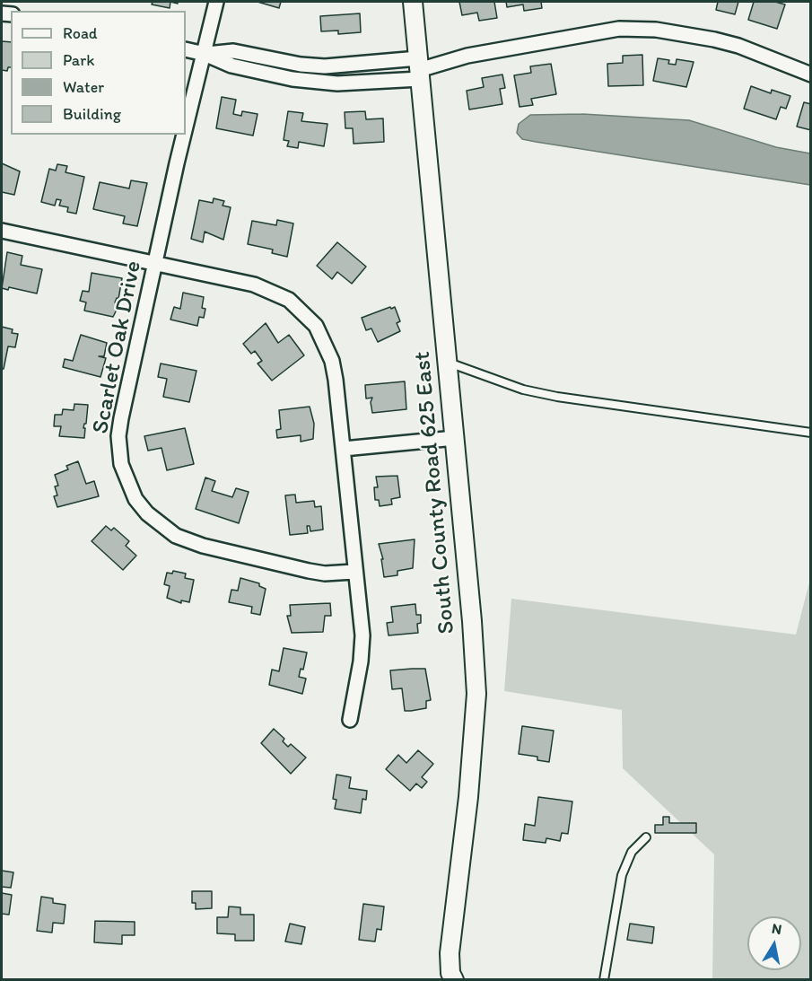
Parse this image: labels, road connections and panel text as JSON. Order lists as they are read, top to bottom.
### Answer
{
  "streets": {
    "street": ["Scarlet Oak Drive", "South County Road 625 East"]
  },
  "legend": [
    "Road",
    "Park",
    "Water",
    "Building"
  ],
  "north": "top"
}
